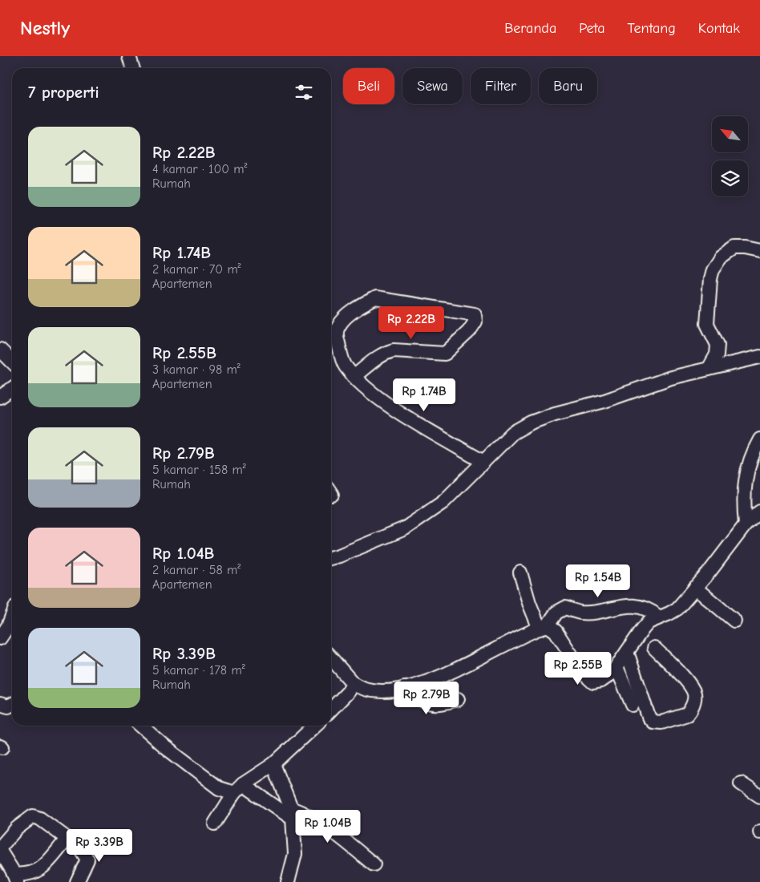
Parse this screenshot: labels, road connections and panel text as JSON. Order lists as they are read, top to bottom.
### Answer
{
  "north": "top left",
  "page": {
    "header": "Nestly",
    "nav": [
      "Beranda",
      "Peta",
      "Tentang",
      "Kontak"
    ],
    "chip": [
      "Beli",
      "Sewa",
      "Filter",
      "Baru"
    ],
    "heading": "7 properti",
    "list": [
      {
        "name": "Rp 2.22B",
        "note": "4 kamar · 100 m² · Rumah"
      },
      {
        "name": "Rp 1.74B",
        "note": "2 kamar · 70 m² · Apartemen"
      },
      {
        "name": "Rp 2.55B",
        "note": "3 kamar · 98 m² · Apartemen"
      },
      {
        "name": "Rp 2.79B",
        "note": "5 kamar · 158 m² · Rumah"
      },
      {
        "name": "Rp 1.04B",
        "note": "2 kamar · 58 m² · Apartemen"
      },
      {
        "name": "Rp 3.39B",
        "note": "5 kamar · 178 m² · Rumah"
      }
    ],
    "price": [
      "Rp 2.22B",
      "Rp 1.74B",
      "Rp 1.54B",
      "Rp 2.55B",
      "Rp 2.79B",
      "Rp 1.04B",
      "Rp 3.39B"
    ]
  }
}
